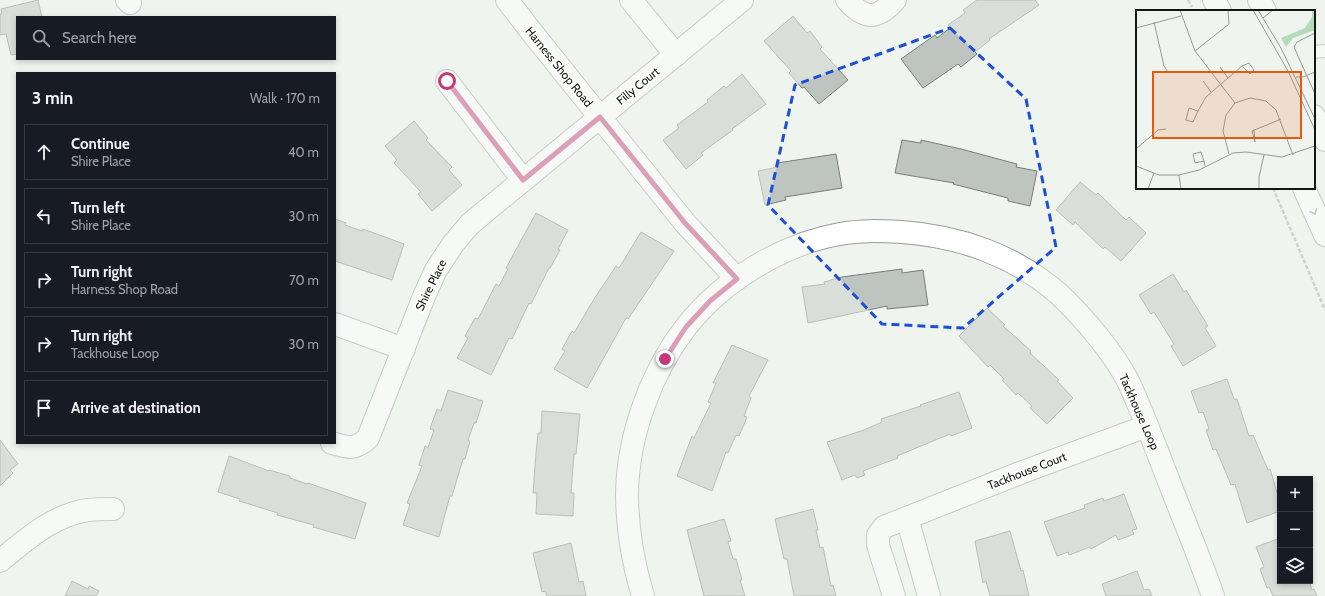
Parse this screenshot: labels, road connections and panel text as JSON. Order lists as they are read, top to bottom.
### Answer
{
  "streets": {
    "street": [
      "Harness Shop Road",
      "Filly Court",
      "Shire Place",
      "Tackhouse Loop",
      "Tackhouse Court"
    ]
  },
  "crossings": [
    ["Harness Shop Road", "Filly Court"],
    ["Harness Shop Road", "Shire Place"],
    ["Harness Shop Road", "Tackhouse Loop"],
    ["Filly Court", "Shire Place"],
    ["Tackhouse Loop", "Tackhouse Court"]
  ],
  "page": {
    "search": "Search here",
    "heading": ["3 min", "Walk · 170 m"],
    "list": [
      ["Continue", "Shire Place", "40 m"],
      ["Turn left", "Shire Place", "30 m"],
      ["Turn right", "Harness Shop Road", "70 m"],
      ["Turn right", "Tackhouse Loop", "30 m"],
      "Arrive at destination"
    ],
    "map_buttons": ["+", "−"]
  }
}
